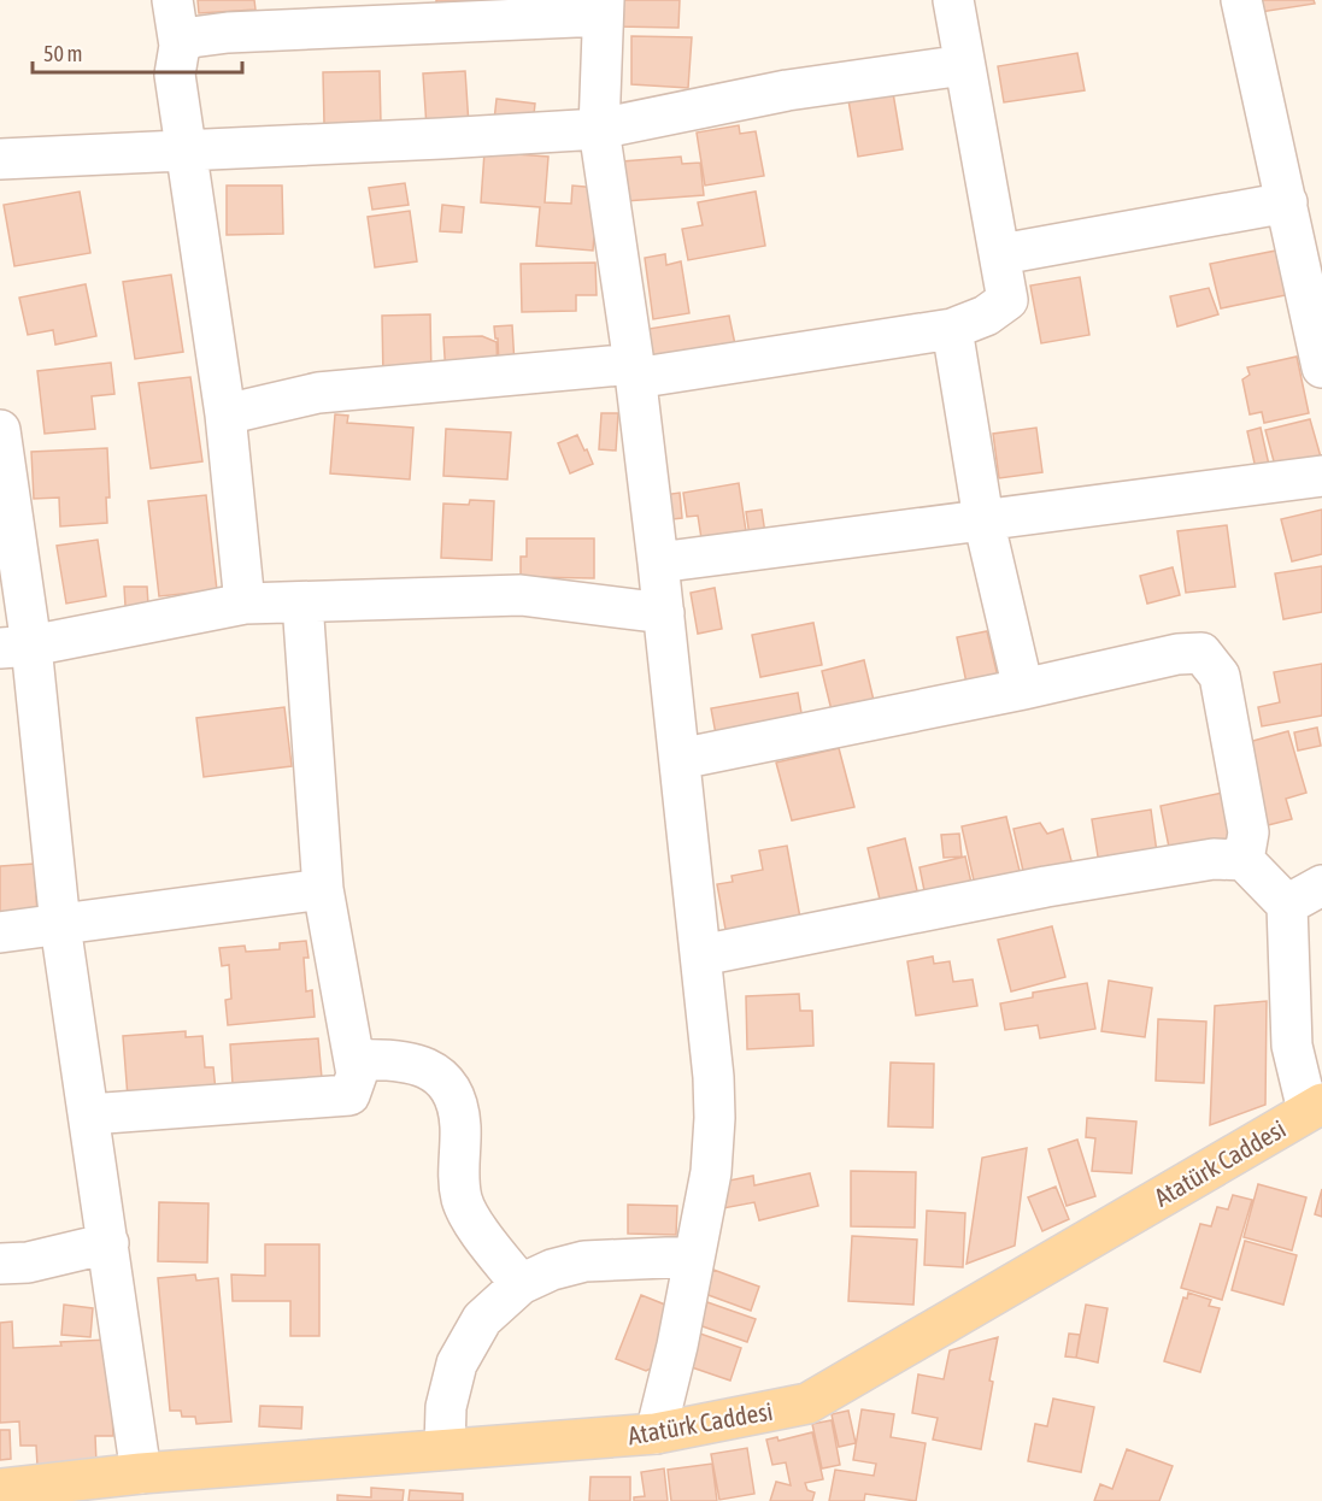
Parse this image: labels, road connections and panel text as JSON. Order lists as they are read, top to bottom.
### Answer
{
  "streets": {
    "main road": ["Atatürk Caddesi"]
  },
  "scale_bar": "50 m"
}
